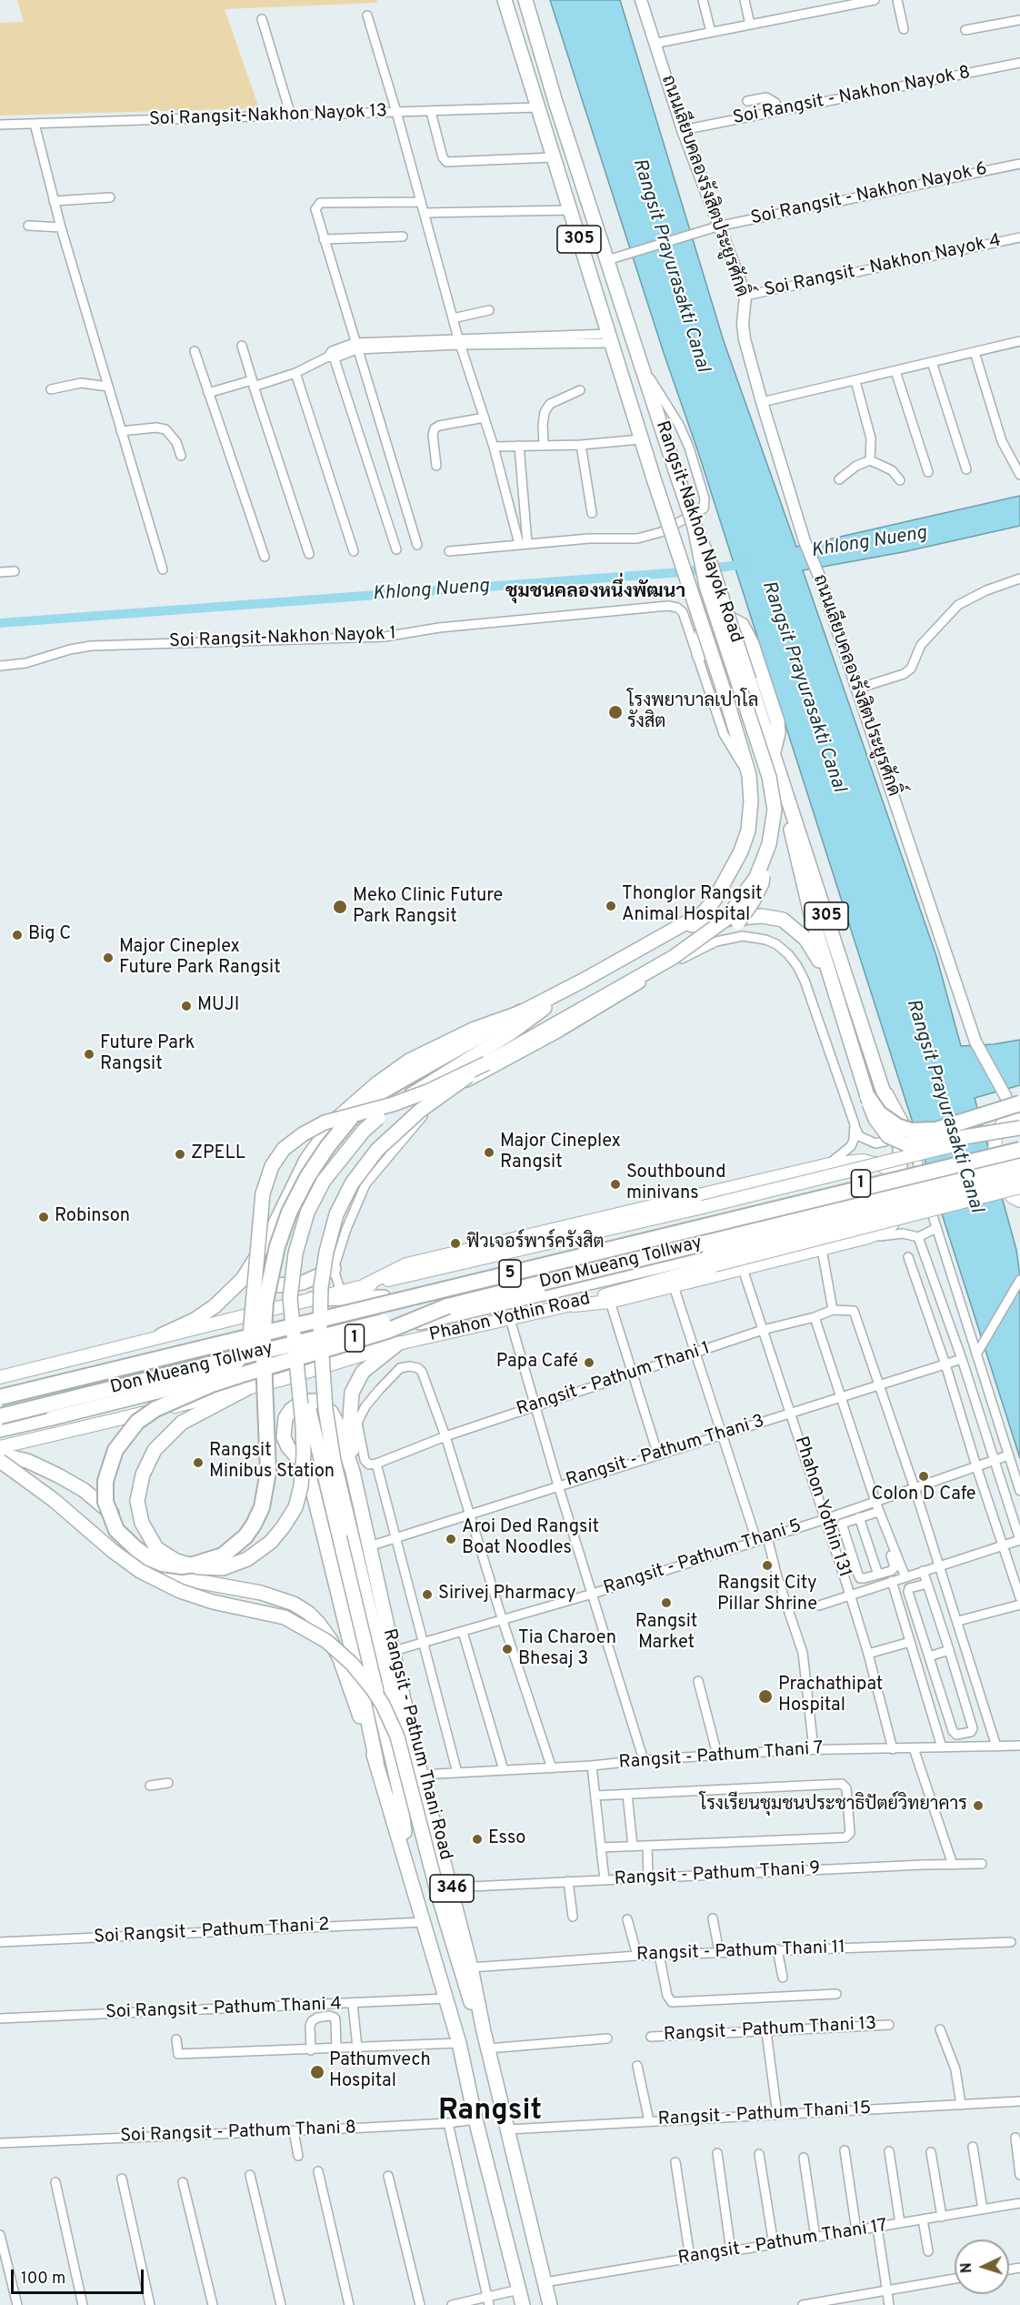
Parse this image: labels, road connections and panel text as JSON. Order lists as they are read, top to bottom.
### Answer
{
  "streets": {
    "highway": ["Don Mueang Tollway", "5"],
    "main road": [
      "305",
      "Rangsit-Nakhon Nayok Road",
      "1",
      "Phahon Yothin Road",
      "Rangsit - Pathum Thani Road",
      "346"
    ],
    "street": [
      "Soi Rangsit - Nakhon Nayok 8",
      "Soi Rangsit-Nakhon Nayok 13",
      "ถนนเลียบคลองรังสิตประยูรศักดิ์",
      "Soi Rangsit - Nakhon Nayok 6",
      "Soi Rangsit - Nakhon Nayok 4",
      "Soi Rangsit-Nakhon Nayok 1",
      "Rangsit - Pathum Thani 1",
      "Rangsit - Pathum Thani 3",
      "Phahon Yothin 131",
      "Rangsit - Pathum Thani 5",
      "Rangsit - Pathum Thani 7",
      "Rangsit - Pathum Thani 9",
      "Soi Rangsit - Pathum Thani 2",
      "Rangsit - Pathum Thani 11",
      "Soi Rangsit - Pathum Thani 4",
      "Rangsit - Pathum Thani 13",
      "Rangsit - Pathum Thani 15",
      "Soi Rangsit - Pathum Thani 8",
      "Rangsit - Pathum Thani 17"
    ]
  },
  "crossings": [
    ["Soi Rangsit - Nakhon Nayok 8", "ถนนเลียบคลองรังสิตประยูรศักดิ์"],
    ["Soi Rangsit-Nakhon Nayok 13", "Rangsit-Nakhon Nayok Road"],
    ["ถนนเลียบคลองรังสิตประยูรศักดิ์", "Soi Rangsit - Nakhon Nayok 6"],
    ["ถนนเลียบคลองรังสิตประยูรศักดิ์", "Soi Rangsit - Nakhon Nayok 4"],
    ["ถนนเลียบคลองรังสิตประยูรศักดิ์", "1"],
    ["Soi Rangsit - Nakhon Nayok 6", "Rangsit-Nakhon Nayok Road"],
    ["Rangsit-Nakhon Nayok Road", "Soi Rangsit-Nakhon Nayok 1"],
    ["Rangsit - Pathum Thani 1", "Rangsit - Pathum Thani 3"],
    ["Rangsit - Pathum Thani 1", "Phahon Yothin 131"],
    ["Rangsit - Pathum Thani 3", "Phahon Yothin 131"],
    ["Rangsit - Pathum Thani 3", "Rangsit - Pathum Thani Road"],
    ["Phahon Yothin 131", "Rangsit - Pathum Thani 5"],
    ["Phahon Yothin 131", "Rangsit - Pathum Thani 7"],
    ["Rangsit - Pathum Thani 5", "Rangsit - Pathum Thani Road"],
    ["Rangsit - Pathum Thani Road", "Rangsit - Pathum Thani 7"],
    ["Rangsit - Pathum Thani Road", "Rangsit - Pathum Thani 9"],
    ["Rangsit - Pathum Thani Road", "346"],
    ["Rangsit - Pathum Thani Road", "Rangsit - Pathum Thani 11"],
    ["Rangsit - Pathum Thani Road", "Rangsit - Pathum Thani 15"],
    ["Rangsit - Pathum Thani Road", "Rangsit - Pathum Thani 17"],
    ["346", "Soi Rangsit - Pathum Thani 2"],
    ["346", "Soi Rangsit - Pathum Thani 4"],
    ["346", "Soi Rangsit - Pathum Thani 8"]
  ],
  "districts": ["ชุมชนคลองหนึ่งพัฒนา", "Rangsit"],
  "water": ["Rangsit Prayurasakti Canal", "Khlong Nueng"],
  "places": [
    "โรงพยาบาลเปาโล รังสิต",
    "Thonglor Rangsit Animal Hospital",
    "Meko Clinic Future Park Rangsit",
    "Big C",
    "Major Cineplex Future Park Rangsit",
    "MUJI",
    "Future Park Rangsit",
    "Major Cineplex Rangsit",
    "ZPELL",
    "Southbound minivans",
    "Robinson",
    "ฟิวเจอร์พาร์ครังสิต",
    "Papa Café",
    "Rangsit Minibus Station",
    "Colon D Cafe",
    "Aroi Ded Rangsit Boat Noodles",
    "Rangsit City Pillar Shrine",
    "Sirivej Pharmacy",
    "Rangsit Market",
    "Tia Charoen Bhesaj 3",
    "Prachathipat Hospital",
    "โรงเรียนชุมชนประชาธิปัตย์วิทยาคาร",
    "Esso",
    "Pathumvech Hospital"
  ],
  "scale_bar": "100 m",
  "north": "left"
}
